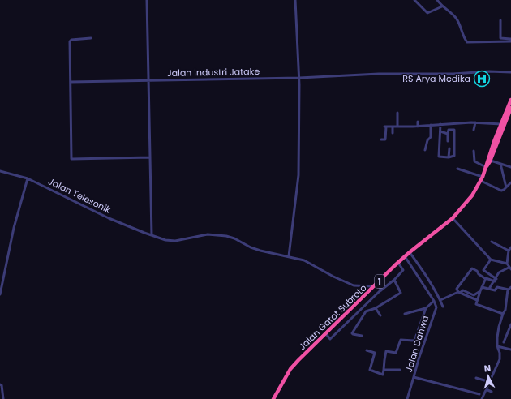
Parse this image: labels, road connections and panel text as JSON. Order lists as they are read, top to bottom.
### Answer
{
  "streets": {
    "highway": ["1", "Jalan Gatot Subroto"],
    "street": ["Jalan Industri Jatake", "Jalan Telesonik", "Jalan Dahwa"]
  },
  "crossings": [
    ["Jalan Telesonik", "Jalan Gatot Subroto"]
  ],
  "places": {
    "hospital": ["RS Arya Medika"]
  },
  "north": "top"
}
